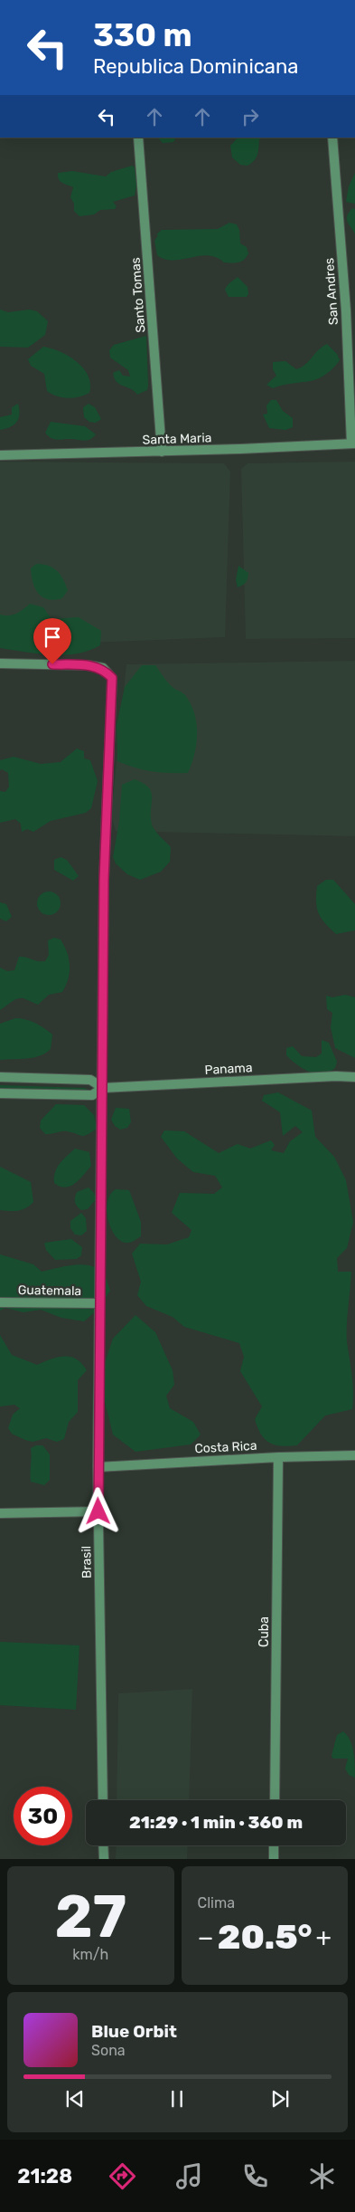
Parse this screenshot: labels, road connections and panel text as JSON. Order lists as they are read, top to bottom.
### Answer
{
  "streets": {
    "street": [
      "San Andres",
      "Santo Tomas",
      "Santa Maria",
      "Panama",
      "Guatemala",
      "Costa Rica",
      "Brasil",
      "Cuba"
    ]
  },
  "crossings": [
    ["San Andres", "Santa Maria"],
    ["Santo Tomas", "Santa Maria"],
    ["Panama", "Brasil"],
    ["Guatemala", "Brasil"],
    ["Costa Rica", "Brasil"],
    ["Costa Rica", "Cuba"]
  ],
  "page": {
    "turn": ["330 m", "Republica Dominicana"],
    "limit": "30",
    "trip": "21:29 · 1 min · 360 m",
    "tile": [
      ["27", "km/h"],
      "Clima"
    ],
    "heat": ["−", "20.5°", "+"],
    "song": ["Blue Orbit", "Sona"],
    "tabs": "21:28"
  }
}
